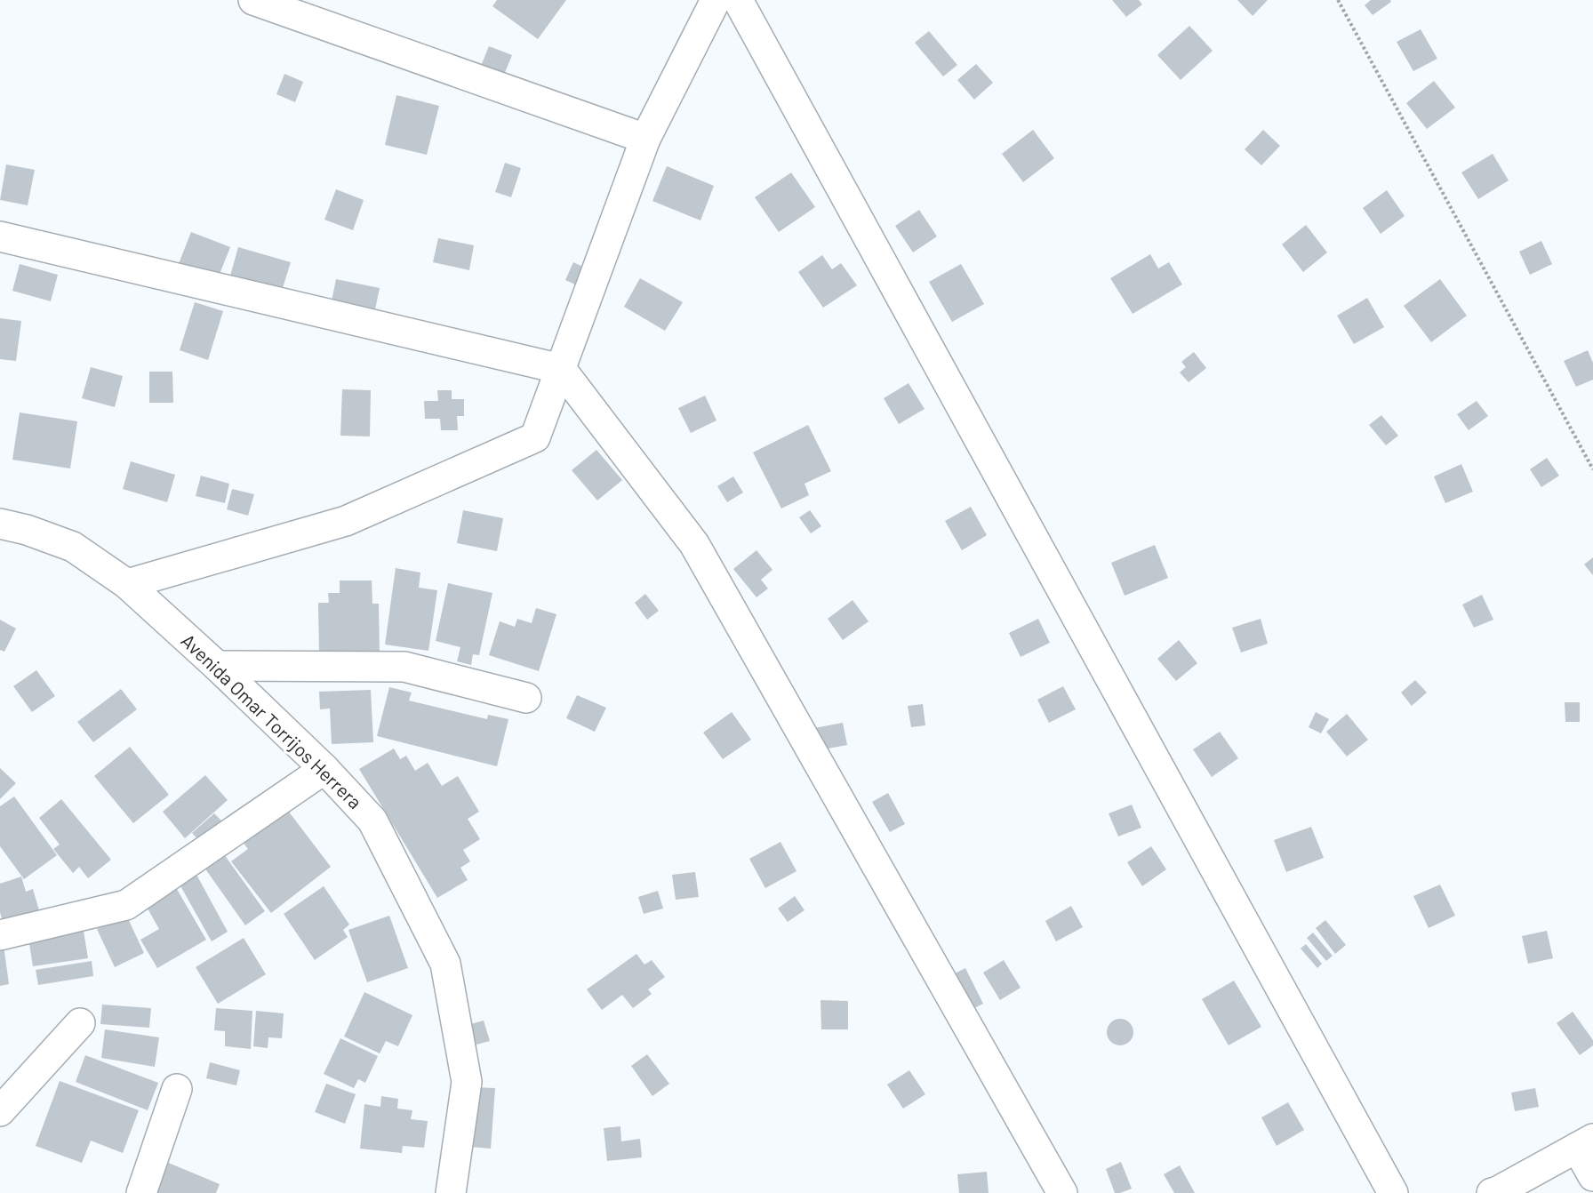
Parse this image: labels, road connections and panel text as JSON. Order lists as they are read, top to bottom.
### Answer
{
  "streets": {
    "street": ["Avenida Omar Torrijos Herrera"]
  }
}
